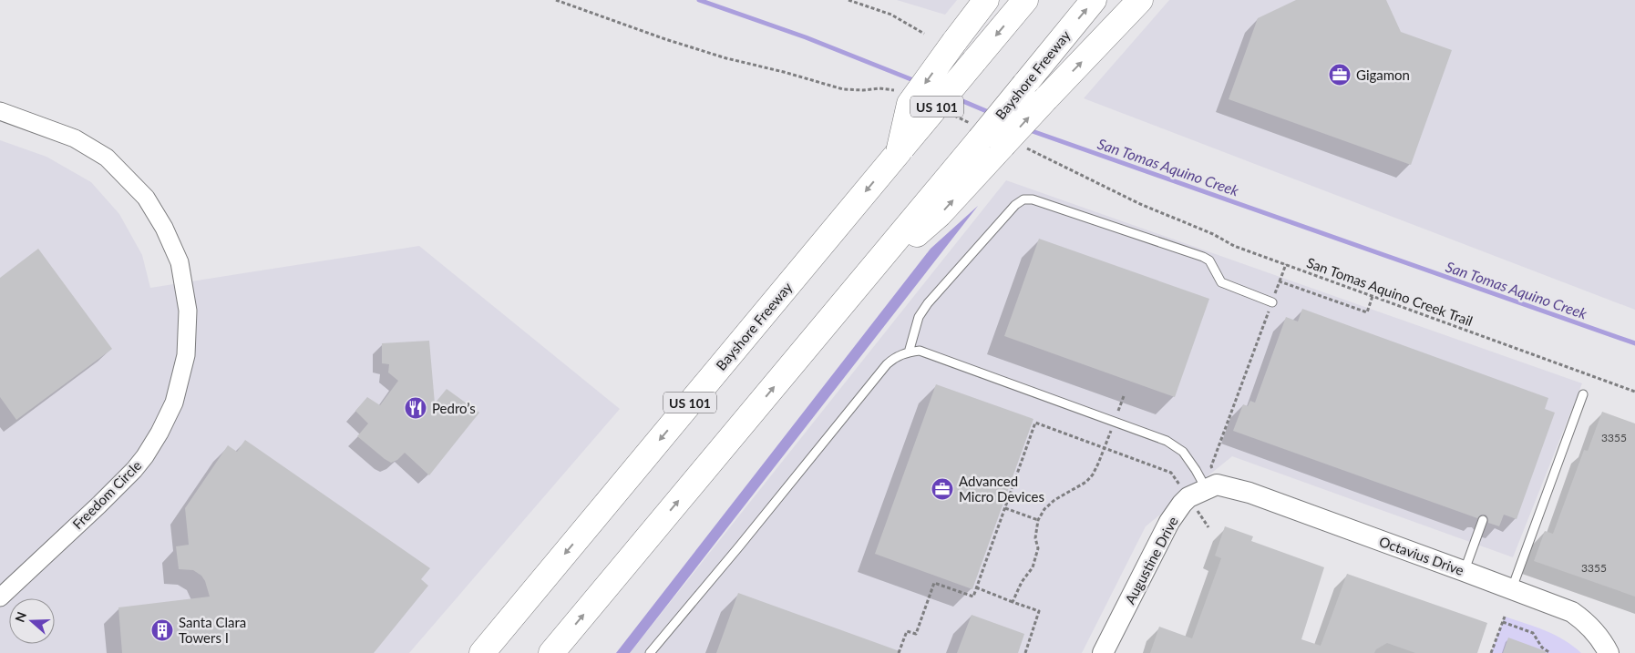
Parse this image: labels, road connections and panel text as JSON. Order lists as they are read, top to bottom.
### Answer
{
  "streets": {
    "highway": ["Bayshore Freeway", "US 101"],
    "street": ["Freedom Circle", "Octavius Drive", "Augustine Drive"],
    "path": ["San Tomas Aquino Creek Trail"]
  },
  "crossings": [
    ["Octavius Drive", "Augustine Drive"]
  ],
  "water": ["San Tomas Aquino Creek"],
  "places": {
    "office": ["Gigamon", "Advanced Micro Devices"],
    "restaurant": ["Pedro’s"],
    "building": ["Santa Clara Towers I"]
  },
  "house_numbers": ["3355", "3355"],
  "north": "left"
}
